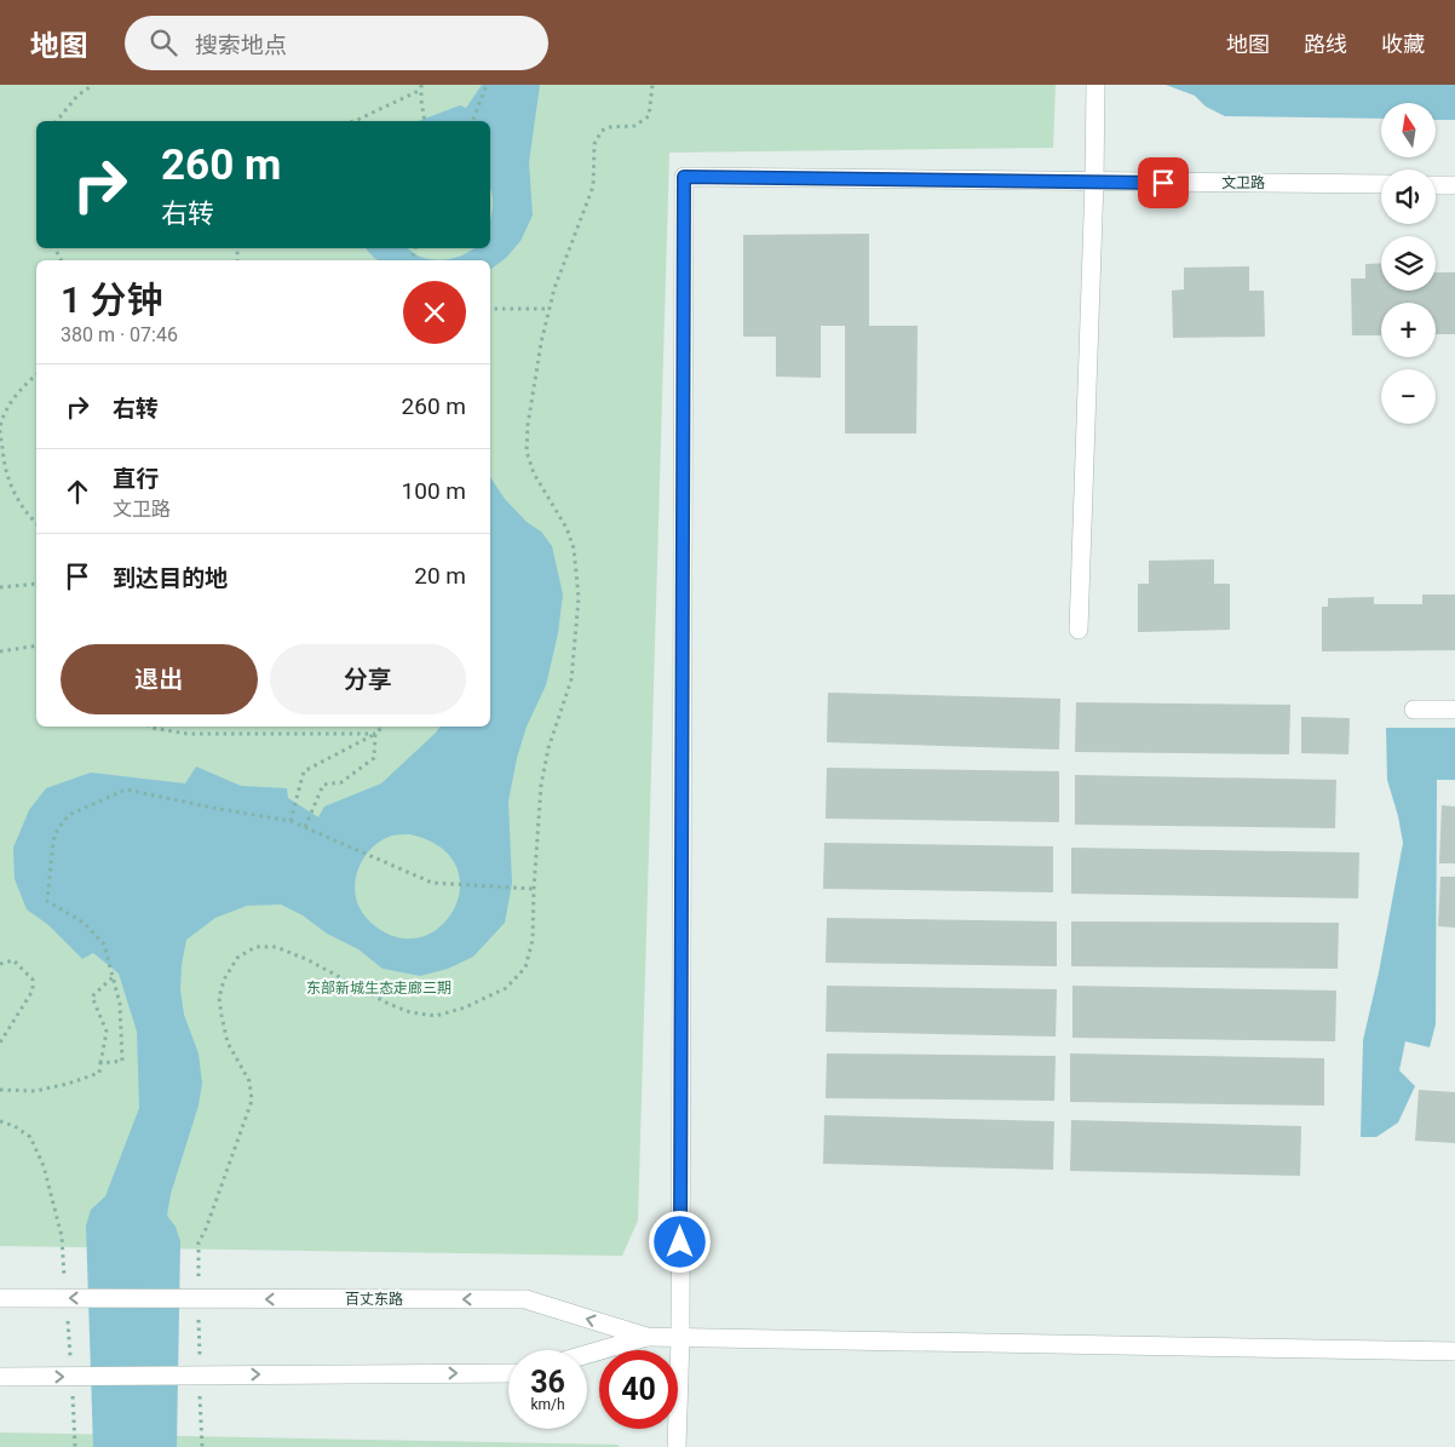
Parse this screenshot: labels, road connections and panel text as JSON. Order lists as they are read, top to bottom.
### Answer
{
  "streets": {
    "street": ["文卫路", "百丈东路"]
  },
  "parks": ["东部新城生态走廊三期"],
  "north": "top",
  "page": {
    "header": "地图",
    "search": "搜索地点",
    "nav": ["地图", "路线", "收藏"],
    "map_buttons": ["+", "−"],
    "turn": ["260 m", "右转"],
    "heading": ["1 分钟", "380 m · 07:46"],
    "list": [
      {
        "name": "右转",
        "value": "260 m"
      },
      {
        "name": "直行",
        "note": "文卫路",
        "value": "100 m"
      },
      {
        "name": "到达目的地",
        "value": "20 m"
      }
    ],
    "buttons": ["退出", "分享"],
    "speed": "36 km/h",
    "limit": "40"
  }
}
